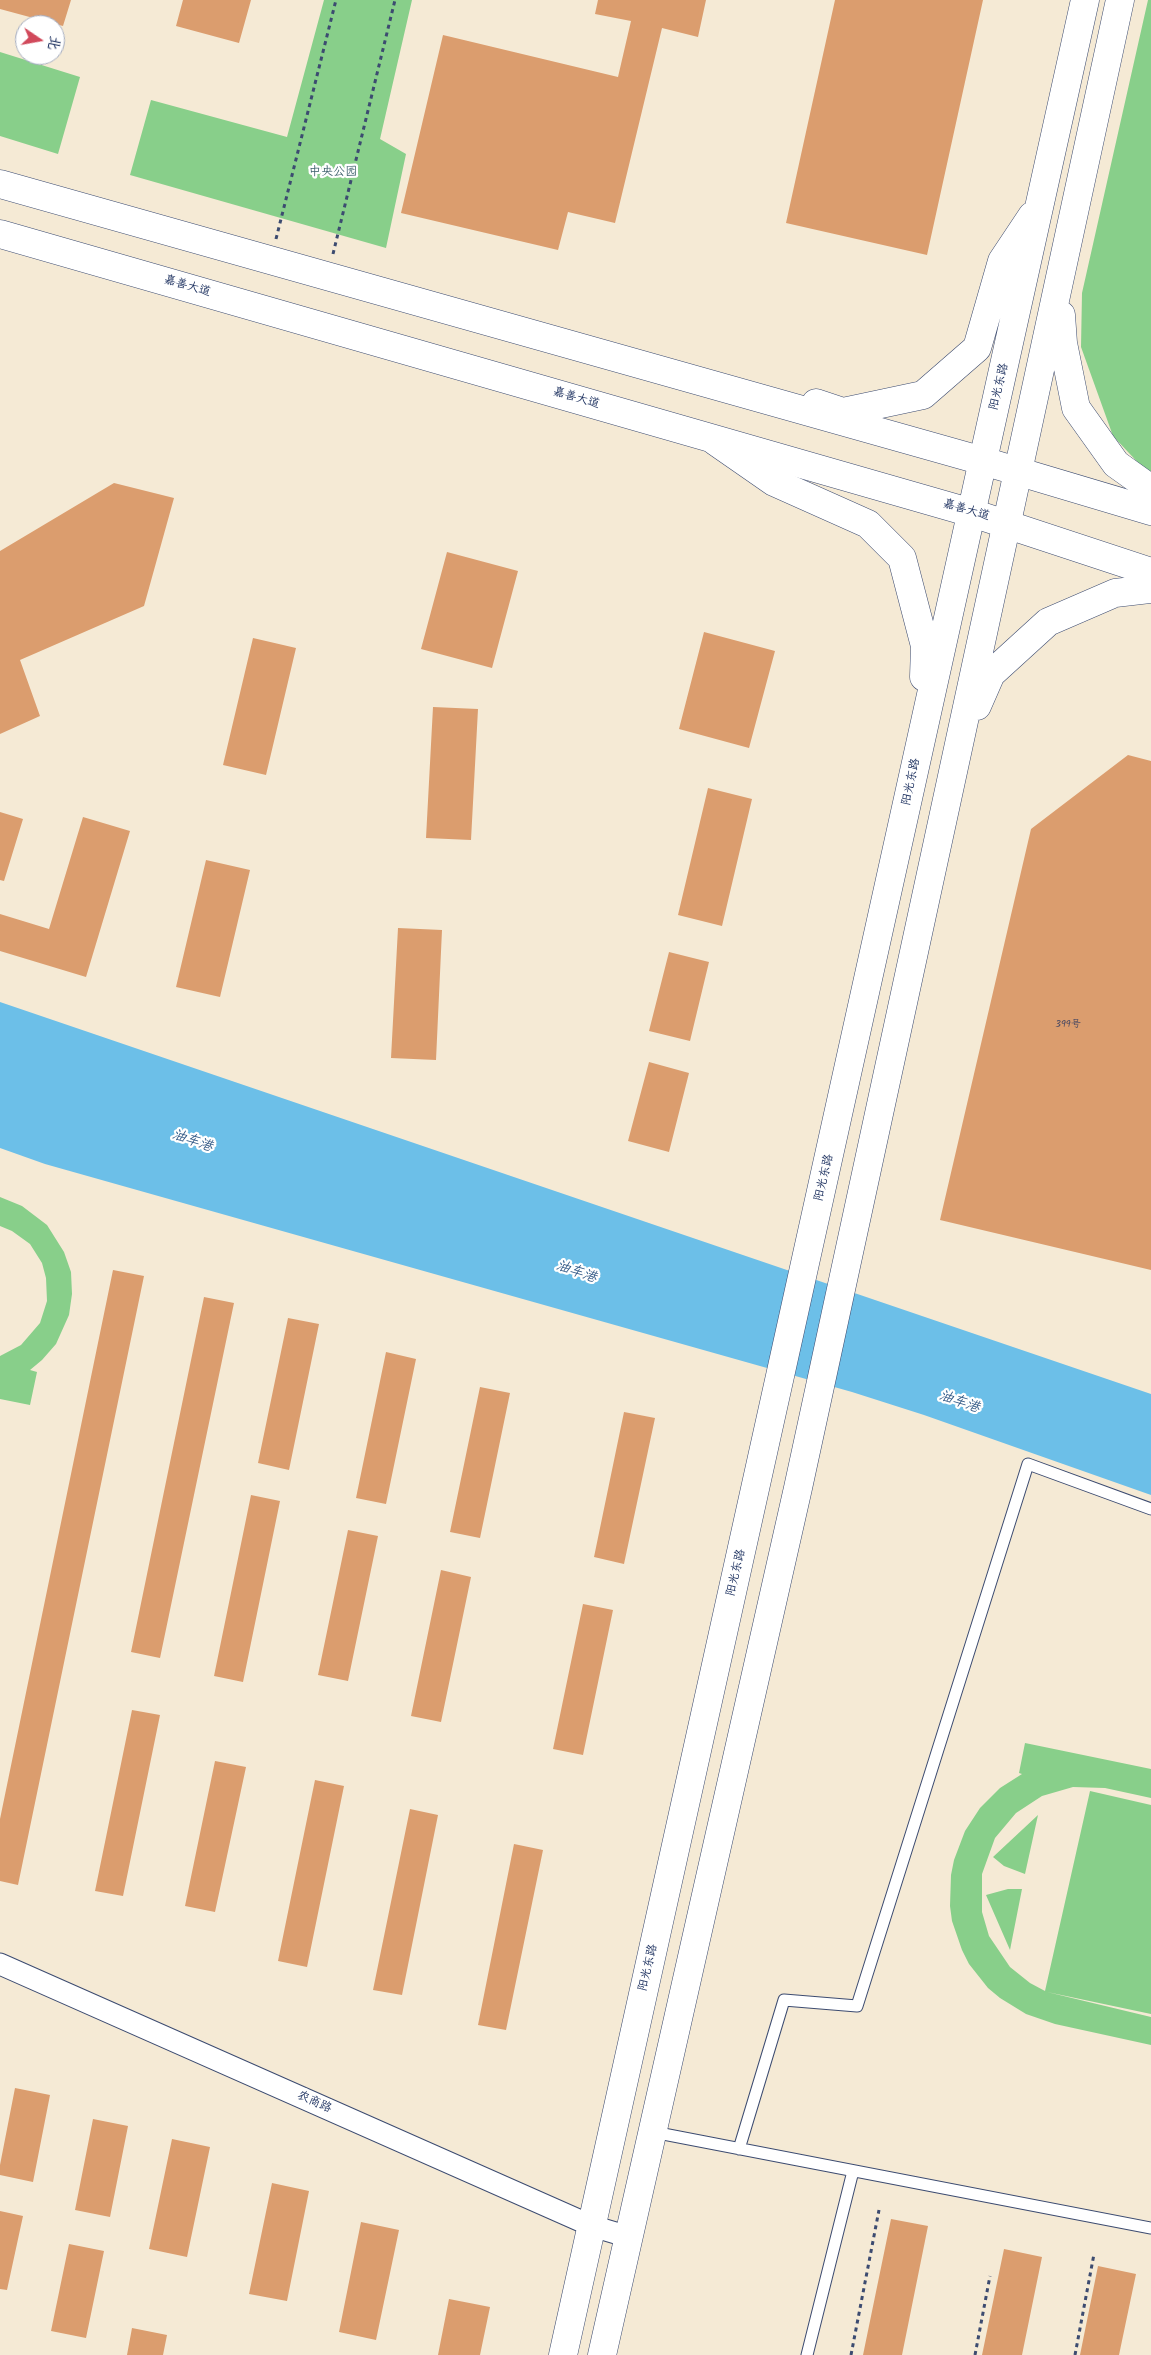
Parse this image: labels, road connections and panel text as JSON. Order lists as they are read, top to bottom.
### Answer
{
  "streets": {
    "main road": ["嘉善大道", "阳光东路"],
    "street": ["农商路"]
  },
  "crossings": [
    ["嘉善大道", "阳光东路"],
    ["阳光东路", "农商路"]
  ],
  "water": ["油车港"],
  "parks": ["中央公园"],
  "house_numbers": ["399号"],
  "north": "right"
}
